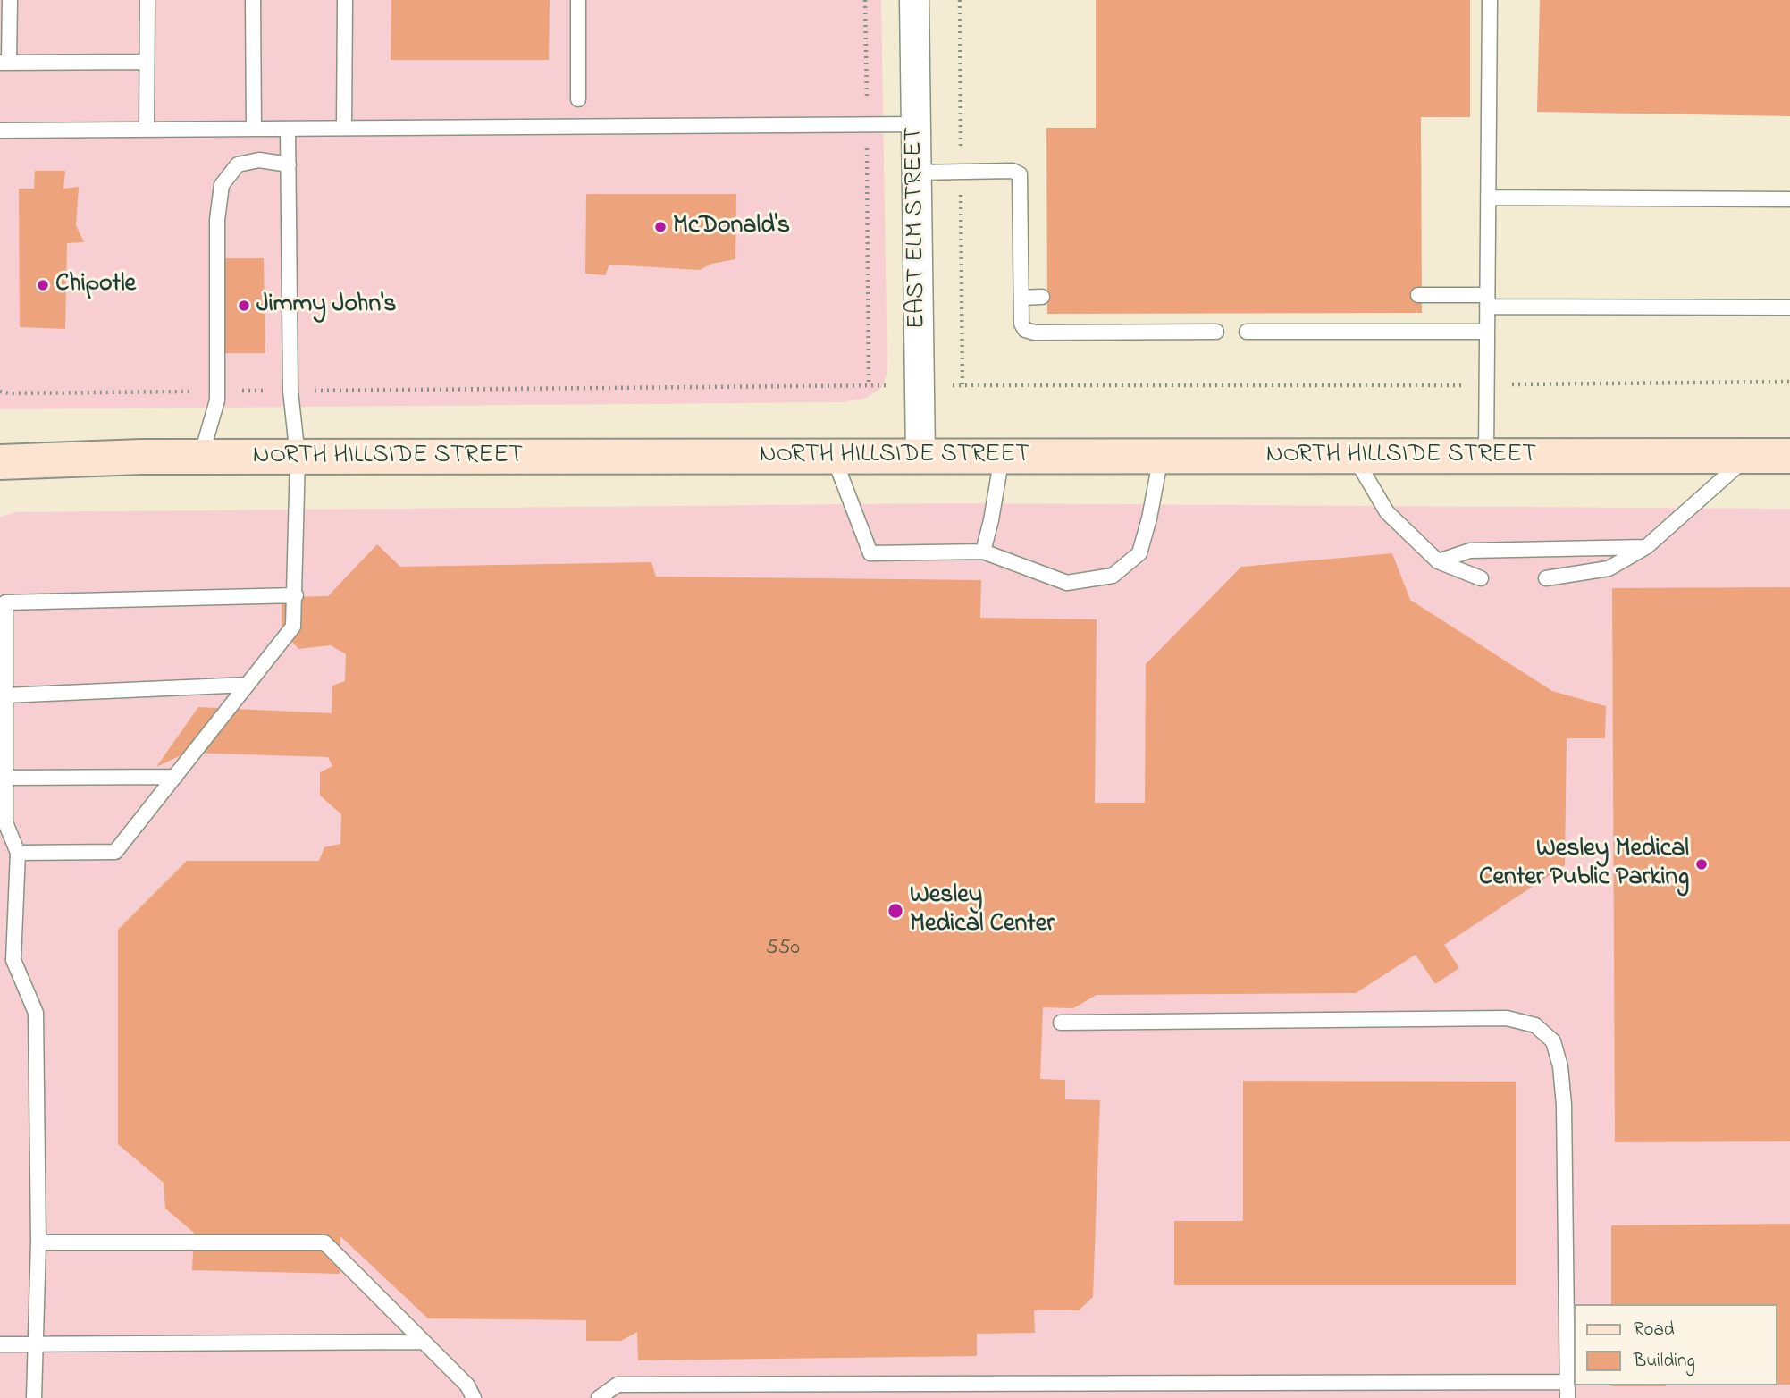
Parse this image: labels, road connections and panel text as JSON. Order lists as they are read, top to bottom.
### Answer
{
  "streets": {
    "main road": ["NORTH HILLSIDE STREET"],
    "street": ["EAST ELM STREET"]
  },
  "crossings": [
    ["EAST ELM STREET", "NORTH HILLSIDE STREET"]
  ],
  "places": [
    "McDonald's",
    "Chipotle",
    "Jimmy John's",
    "Wesley Medical Center Public Parking",
    "Wesley Medical Center"
  ],
  "house_numbers": ["550"],
  "legend": ["Road", "Building"]
}
